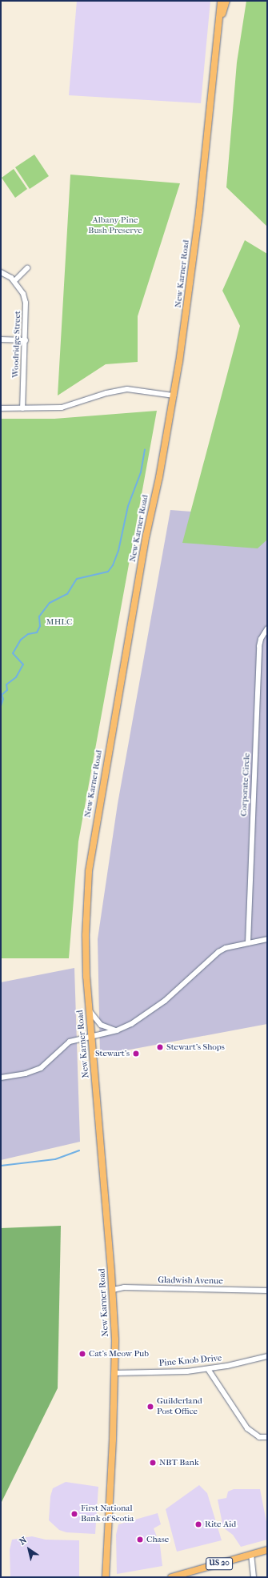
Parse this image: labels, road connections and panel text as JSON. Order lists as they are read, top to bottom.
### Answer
{
  "streets": {
    "main road": ["New Karner Road", "US 20"],
    "street": [
      "Woodridge Street",
      "Corporate Circle",
      "Gladwish Avenue",
      "Pine Knob Drive"
    ]
  },
  "crossings": [
    ["New Karner Road", "Gladwish Avenue"],
    ["New Karner Road", "Pine Knob Drive"]
  ],
  "parks": ["Albany Pine Bush Preserve", "MHLC"],
  "places": [
    "Stewart's Shops",
    "Stewart's",
    "Cat's Meow Pub",
    "Guilderland Post Office",
    "NBT Bank",
    "First National Bank of Scotia",
    "Rite Aid",
    "Chase"
  ],
  "north": "top left"
}
